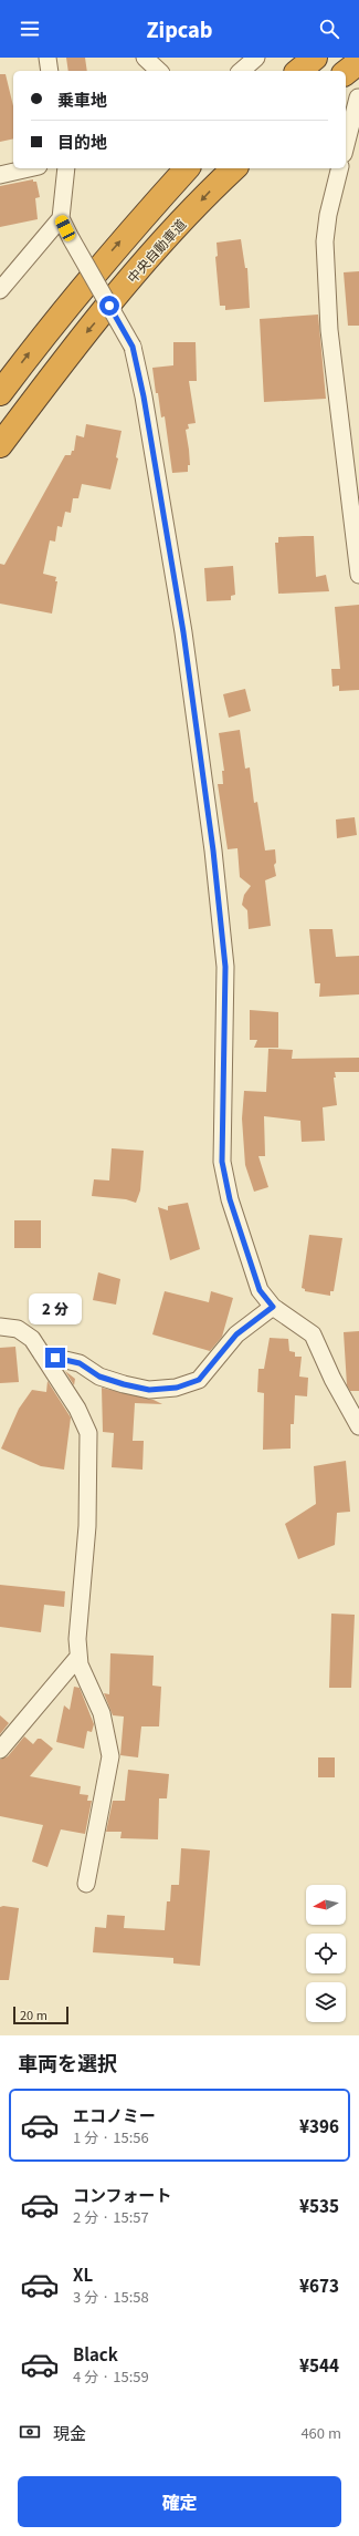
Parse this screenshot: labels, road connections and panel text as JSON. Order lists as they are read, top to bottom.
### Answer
{
  "streets": {
    "highway": ["中央自動車道"]
  },
  "scale_bar": "20 m",
  "north": "left",
  "page": {
    "header": "Zipcab",
    "banner": ["乗車地", "目的地"],
    "bubble": "2 分",
    "scale": "20 m",
    "heading": "車両を選択",
    "list": [
      {
        "name": "エコノミー",
        "note": "1 分 · 15:56",
        "value": "¥396"
      },
      {
        "name": "コンフォート",
        "note": "2 分 · 15:57",
        "value": "¥535"
      },
      {
        "name": "XL",
        "note": "3 分 · 15:58",
        "value": "¥673"
      },
      {
        "name": "Black",
        "note": "4 分 · 15:59",
        "value": "¥544"
      }
    ],
    "pay": ["現金", "460 m"],
    "buttons": "確定"
  }
}
